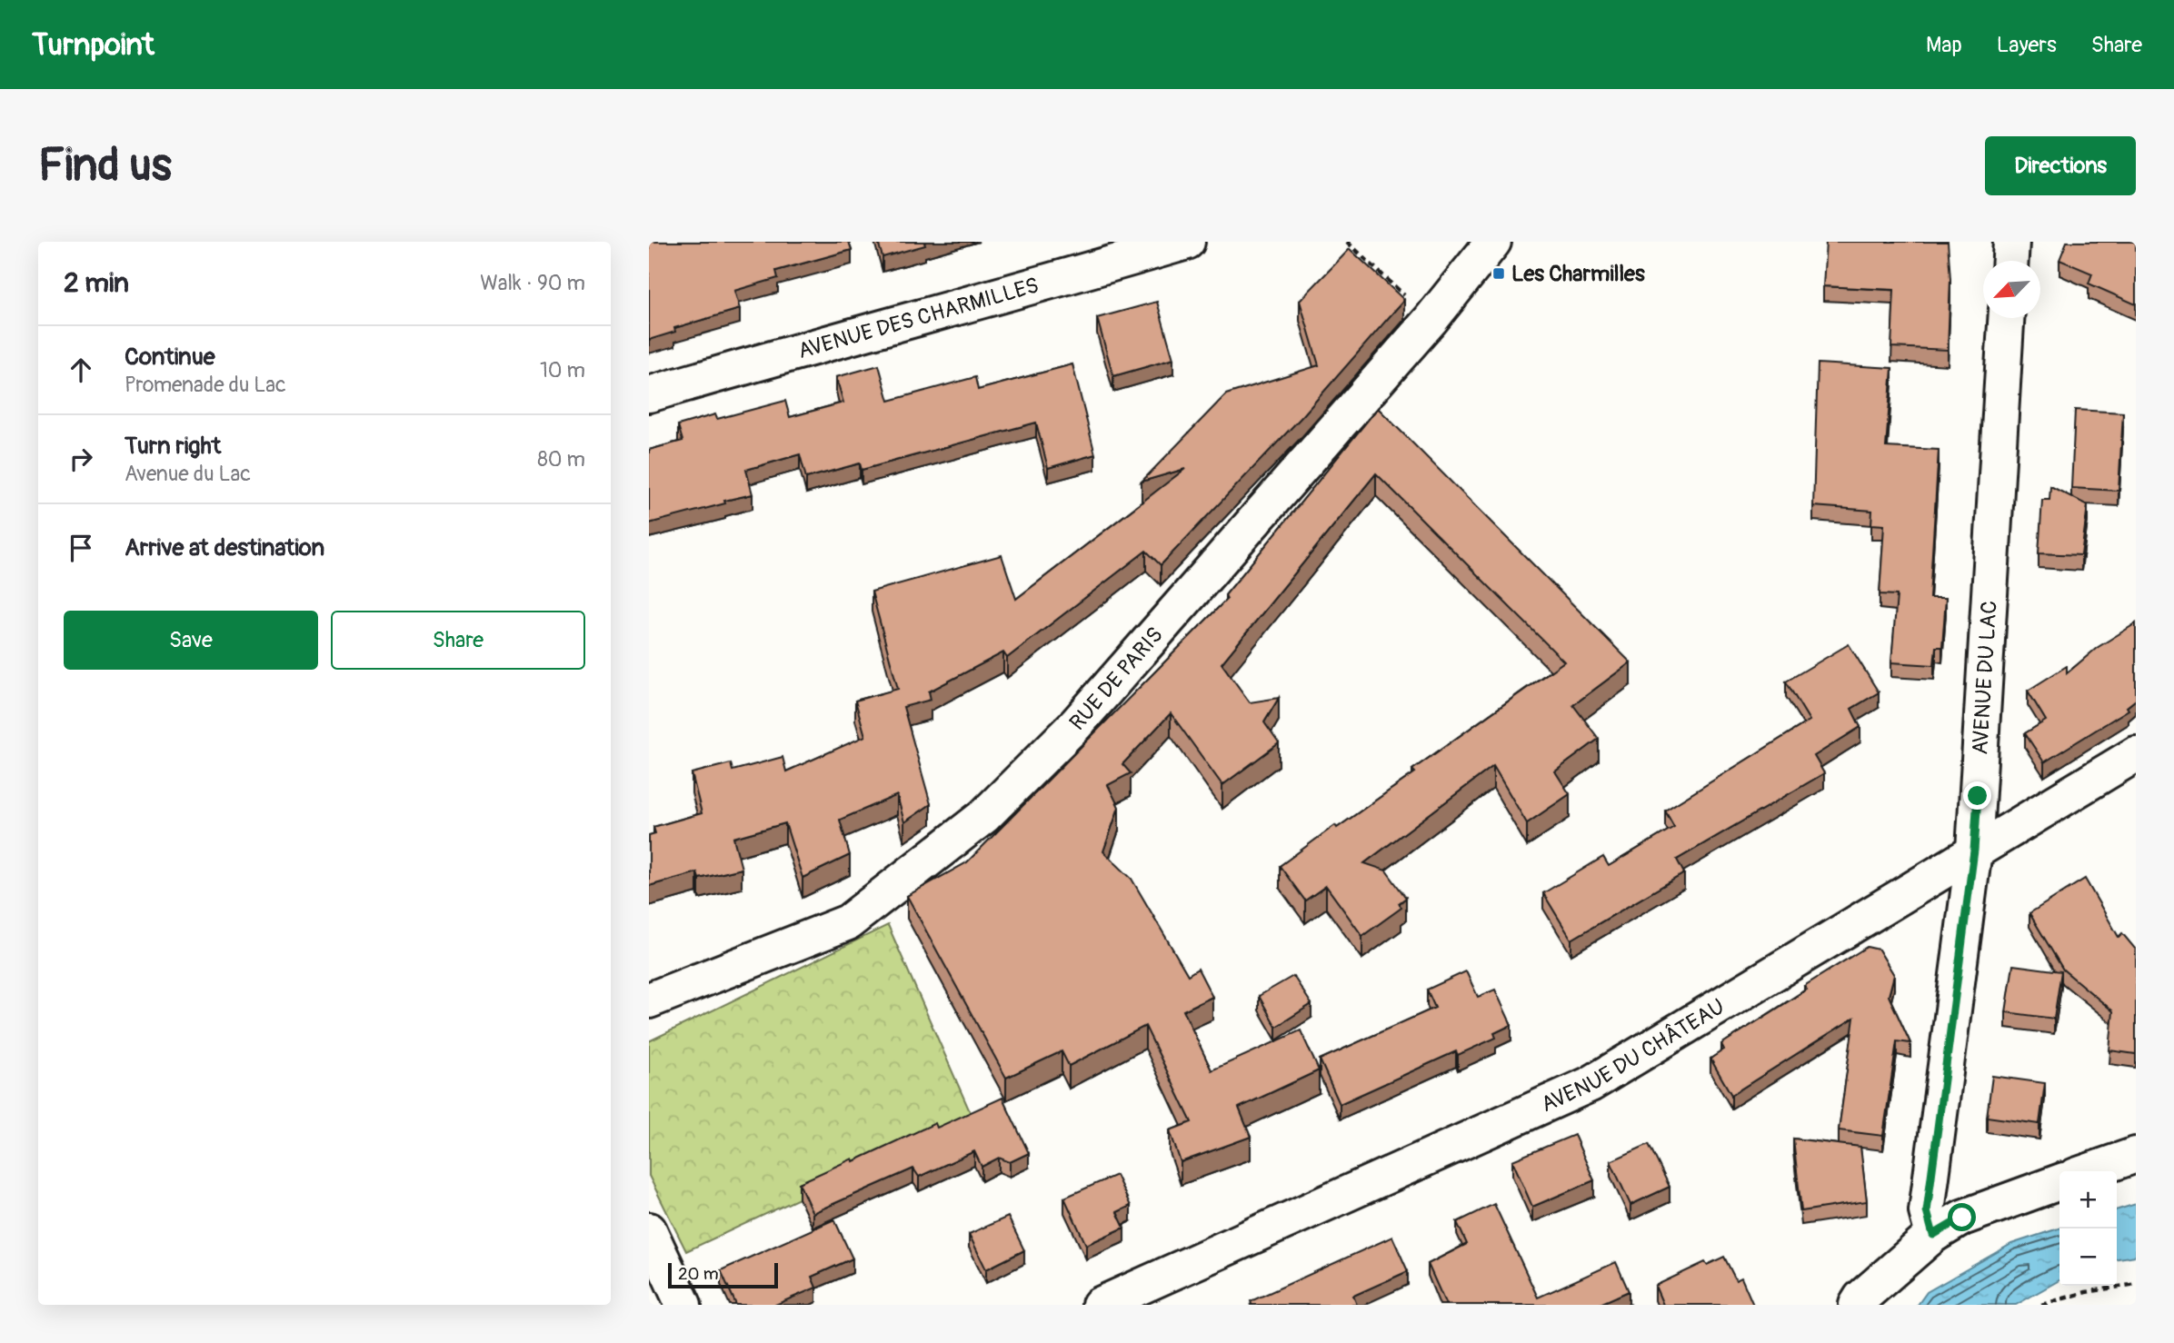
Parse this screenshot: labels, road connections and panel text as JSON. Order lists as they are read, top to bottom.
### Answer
{
  "streets": {
    "street": [
      "AVENUE DES CHARMILLES",
      "AVENUE DU LAC",
      "RUE DE PARIS",
      "AVENUE DU CHÂTEAU"
    ]
  },
  "crossings": [
    ["AVENUE DU LAC", "AVENUE DU CHÂTEAU"]
  ],
  "places": {
    "transit": ["Les Charmilles"]
  },
  "scale_bar": "20 m",
  "north": "bottom left",
  "page": {
    "header": "Turnpoint",
    "nav": ["Map", "Layers", "Share"],
    "buttons": [
      "Directions",
      ["Save", "Share"]
    ],
    "title": "Find us",
    "heading": ["2 min", "Walk · 90 m"],
    "list": [
      ["Continue", "Promenade du Lac", "10 m"],
      ["Turn right", "Avenue du Lac", "80 m"],
      "Arrive at destination"
    ],
    "map_buttons": ["+", "−"],
    "scale": "20 m"
  }
}
